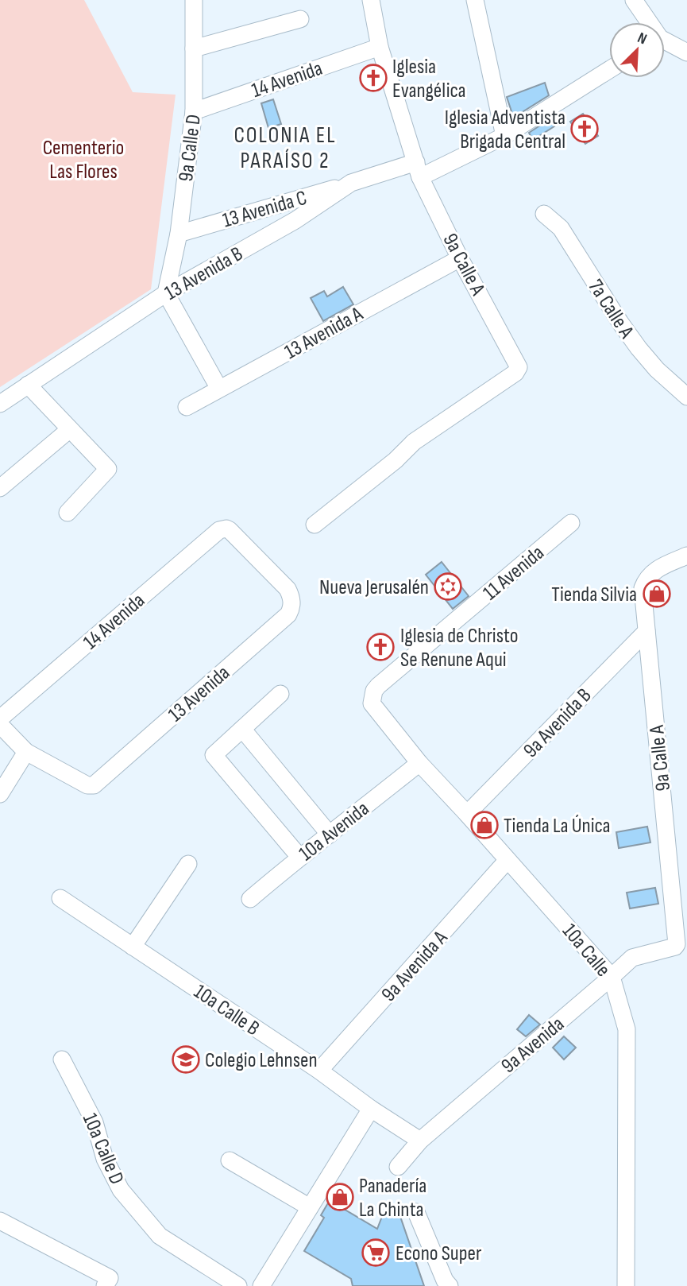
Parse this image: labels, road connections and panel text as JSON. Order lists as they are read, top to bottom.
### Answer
{
  "streets": {
    "street": [
      "14 Avenida",
      "9a Calle D",
      "13 Avenida C",
      "9a Calle A",
      "13 Avenida B",
      "7a Calle A",
      "13 Avenida A",
      "11 Avenida",
      "13 Avenida",
      "9a Avenida B",
      "10a Avenida",
      "10a Calle",
      "9a Avenida A",
      "10a Calle B",
      "9a Avenida",
      "10a Calle D"
    ]
  },
  "crossings": [
    ["14 Avenida", "9a Calle D"],
    ["14 Avenida", "9a Calle A"],
    ["14 Avenida", "13 Avenida"],
    ["9a Calle D", "13 Avenida C"],
    ["9a Calle D", "13 Avenida B"],
    ["13 Avenida C", "13 Avenida B"],
    ["9a Calle A", "13 Avenida B"],
    ["9a Calle A", "13 Avenida A"],
    ["9a Calle A", "9a Avenida B"],
    ["9a Calle A", "9a Avenida"],
    ["11 Avenida", "10a Calle"],
    ["9a Avenida B", "10a Calle"],
    ["10a Avenida", "10a Calle"],
    ["10a Calle", "9a Avenida A"],
    ["10a Calle", "9a Avenida"],
    ["9a Avenida A", "10a Calle B"],
    ["10a Calle B", "9a Avenida"]
  ],
  "districts": ["COLONIA EL PARAÍSO 2"],
  "parks": ["Cementerio Las Flores"],
  "places": {
    "church": ["Iglesia Evangélica", "Iglesia Adventista Brigada Central", "Iglesia de Christo Se Renune Aqui"],
    "synagogue": ["Nueva Jerusalén"],
    "shop": ["Tienda Silvia", "Tienda La Única", "Panadería La Chinta"],
    "school or university": ["Colegio Lehnsen"],
    "supermarket": ["Econo Super"]
  },
  "north": "top right"
}
